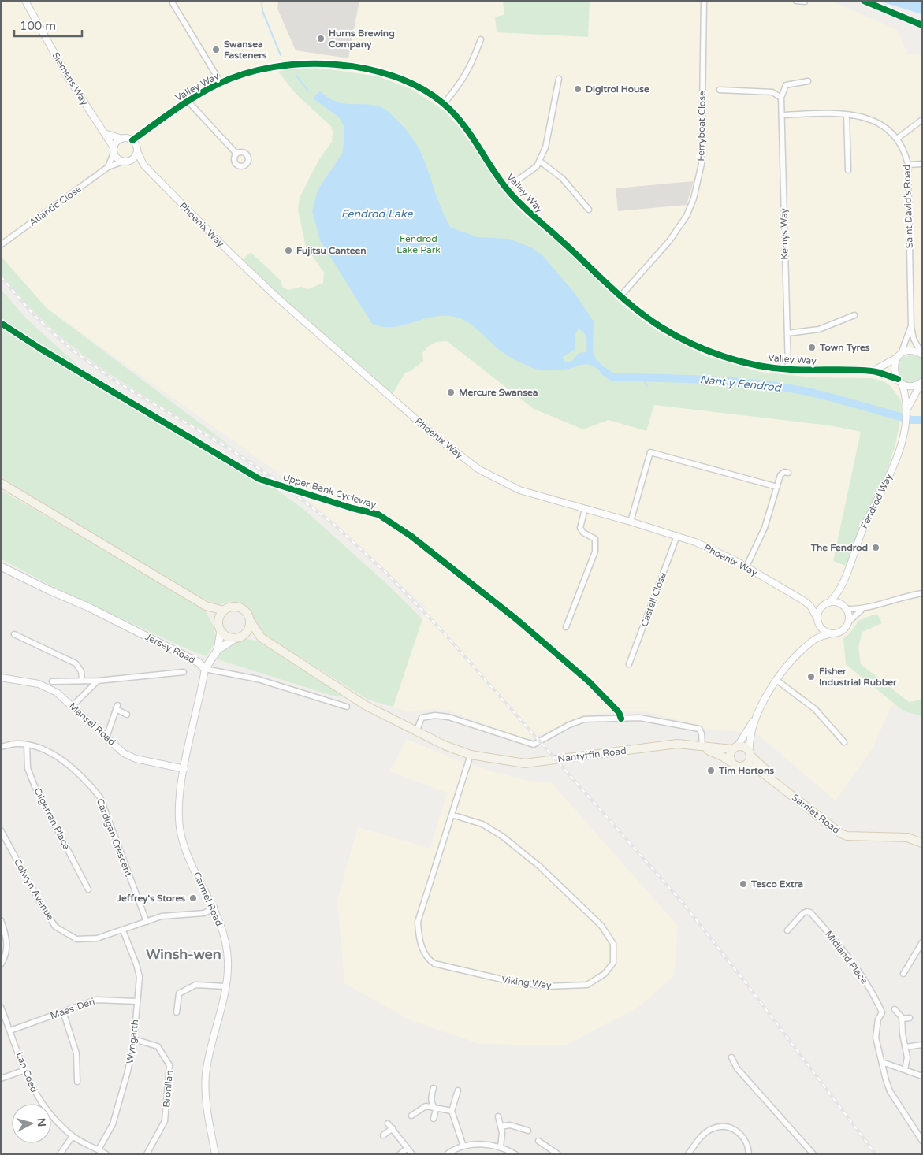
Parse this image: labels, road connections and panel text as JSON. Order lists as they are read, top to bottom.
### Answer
{
  "streets": {
    "main road": [
      "Jersey Road",
      "Nantyffin Road",
      "Samlet Road",
      "Carmel Road"
    ],
    "street": [
      "Siemens Way",
      "Valley Way",
      "Ferryboat Close",
      "Atlantic Close",
      "Saint David's Road",
      "Phoenix Way",
      "Kemys Way",
      "Fendrod Way",
      "Castell Close",
      "Mansel Road",
      "Cilgerran Place",
      "Cardigan Crescent",
      "Colwyn Avenue",
      "Midland Place",
      "Viking Way",
      "Maes-Deri",
      "Wyngarth",
      "Lan Coed",
      "Bronllan"
    ],
    "cycle path": ["Upper Bank Cycleway"]
  },
  "crossings": [
    ["Siemens Way", "Valley Way"],
    ["Siemens Way", "Atlantic Close"],
    ["Siemens Way", "Phoenix Way"],
    ["Valley Way", "Ferryboat Close"],
    ["Valley Way", "Atlantic Close"],
    ["Valley Way", "Saint David's Road"],
    ["Valley Way", "Phoenix Way"],
    ["Valley Way", "Kemys Way"],
    ["Valley Way", "Fendrod Way"],
    ["Atlantic Close", "Phoenix Way"],
    ["Saint David's Road", "Kemys Way"],
    ["Saint David's Road", "Fendrod Way"],
    ["Phoenix Way", "Fendrod Way"],
    ["Phoenix Way", "Castell Close"],
    ["Jersey Road", "Carmel Road"],
    ["Mansel Road", "Carmel Road"],
    ["Nantyffin Road", "Samlet Road"],
    ["Nantyffin Road", "Viking Way"],
    ["Cilgerran Place", "Cardigan Crescent"],
    ["Cardigan Crescent", "Colwyn Avenue"],
    ["Colwyn Avenue", "Carmel Road"],
    ["Colwyn Avenue", "Wyngarth"],
    ["Maes-Deri", "Wyngarth"],
    ["Maes-Deri", "Lan Coed"],
    ["Wyngarth", "Lan Coed"],
    ["Wyngarth", "Bronllan"]
  ],
  "districts": ["Winsh-wen"],
  "water": ["Fendrod Lake", "Nant y Fendrod"],
  "parks": ["Fendrod Lake Park"],
  "places": [
    "Hurns Brewing Company",
    "Swansea Fasteners",
    "Digitrol House",
    "Fujitsu Canteen",
    "Town Tyres",
    "Mercure Swansea",
    "The Fendrod",
    "Fisher Industrial Rubber",
    "Tim Hortons",
    "Tesco Extra",
    "Jeffrey's Stores"
  ],
  "scale_bar": "100 m",
  "north": "right"
}
